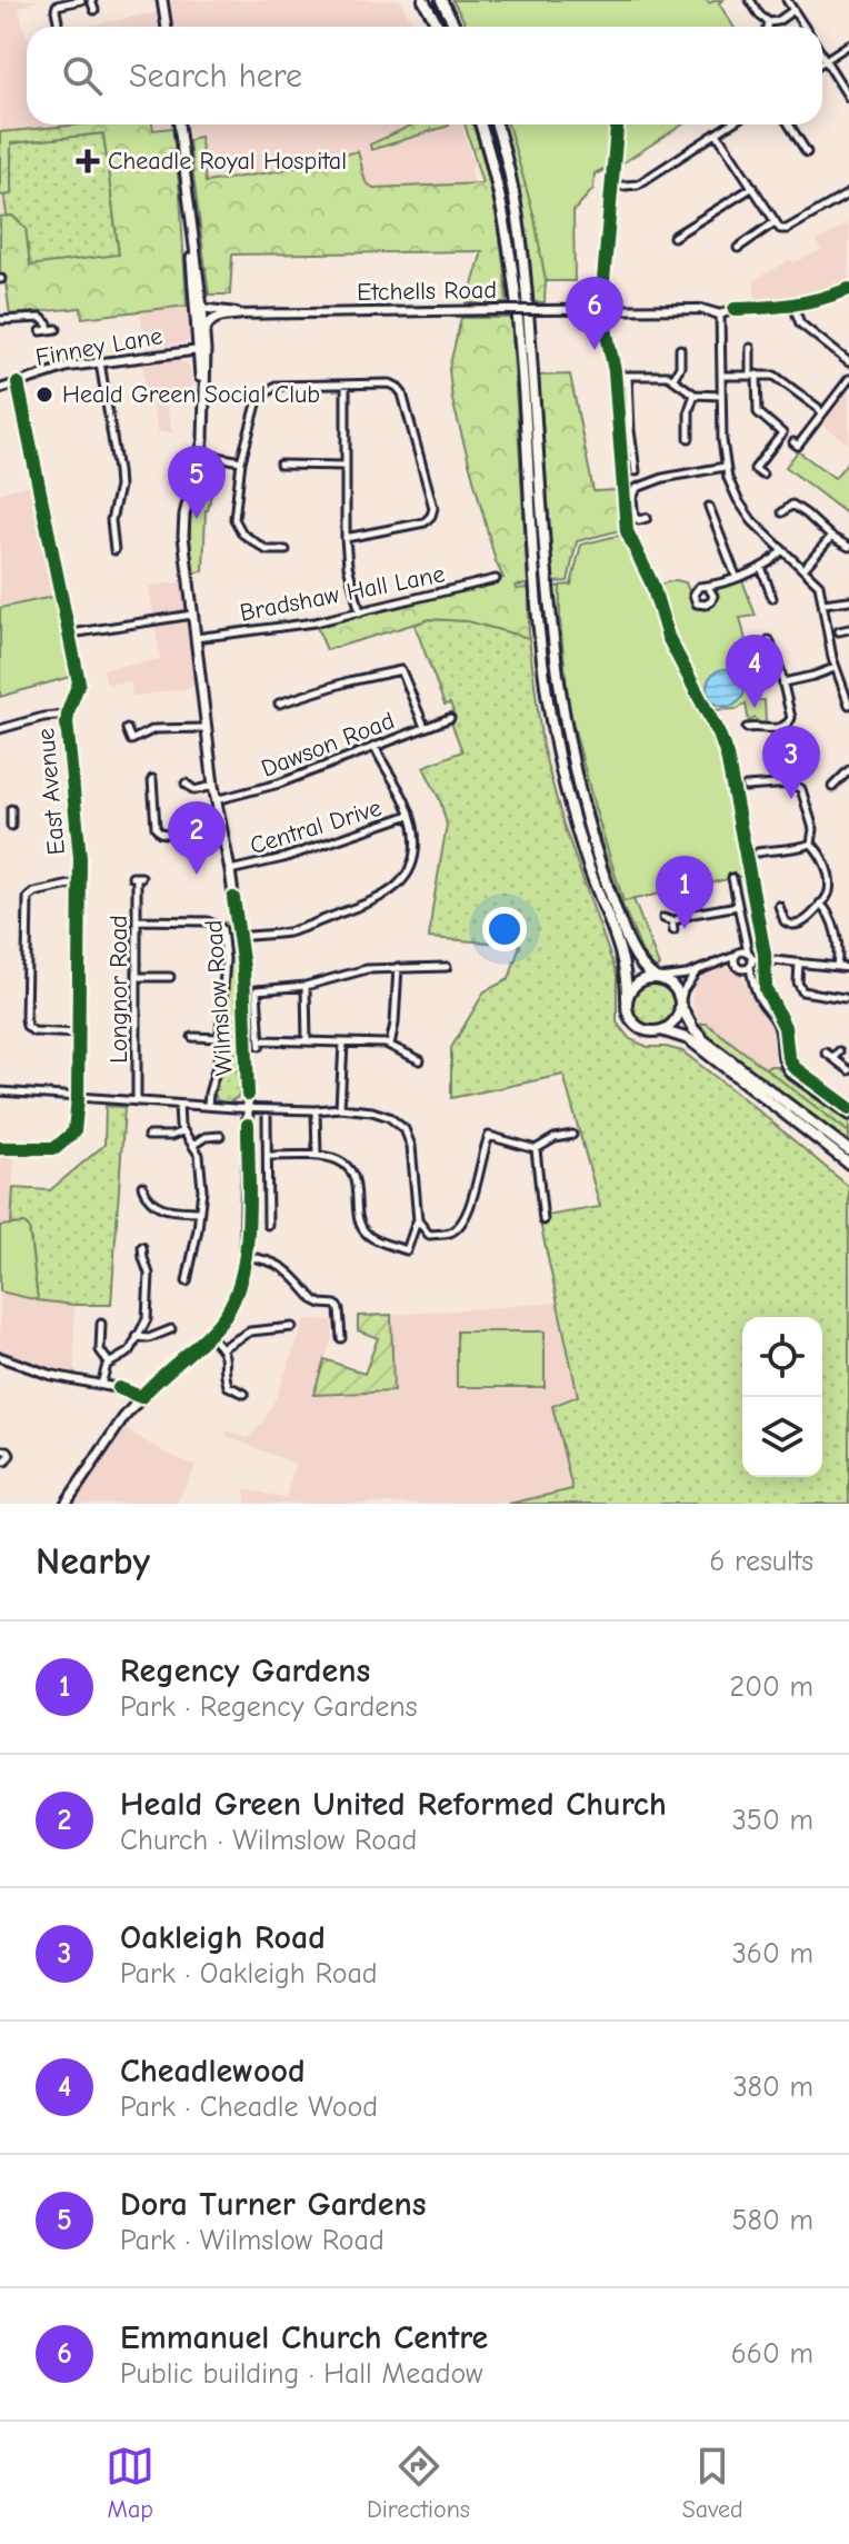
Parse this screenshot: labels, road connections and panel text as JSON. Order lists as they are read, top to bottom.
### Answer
{
  "streets": {
    "main road": ["Wilmslow Road"],
    "street": [
      "Etchells Road",
      "Finney Lane",
      "Bradshaw Hall Lane",
      "Dawson Road",
      "East Avenue",
      "Central Drive",
      "Longnor Road"
    ]
  },
  "crossings": [
    ["Etchells Road", "Wilmslow Road"],
    ["Finney Lane", "East Avenue"],
    ["Finney Lane", "Wilmslow Road"],
    ["Bradshaw Hall Lane", "Wilmslow Road"],
    ["Dawson Road", "Wilmslow Road"],
    ["Central Drive", "Wilmslow Road"],
    ["Longnor Road", "Wilmslow Road"]
  ],
  "places": {
    "health": ["Cheadle Royal Hospital"],
    "other": ["Heald Green Social Club"]
  },
  "page": {
    "search": "Search here",
    "pins": [
      "6",
      "5",
      "4",
      "3",
      "2",
      "1"
    ],
    "heading": ["Nearby", "6 results"],
    "list": [
      {
        "mark": "1",
        "name": "Regency Gardens",
        "note": "Park · Regency Gardens",
        "value": "200 m"
      },
      {
        "mark": "2",
        "name": "Heald Green United Reformed Church",
        "note": "Church · Wilmslow Road",
        "value": "350 m"
      },
      {
        "mark": "3",
        "name": "Oakleigh Road",
        "note": "Park · Oakleigh Road",
        "value": "360 m"
      },
      {
        "mark": "4",
        "name": "Cheadlewood",
        "note": "Park · Cheadle Wood",
        "value": "380 m"
      },
      {
        "mark": "5",
        "name": "Dora Turner Gardens",
        "note": "Park · Wilmslow Road",
        "value": "580 m"
      },
      {
        "mark": "6",
        "name": "Emmanuel Church Centre",
        "note": "Public building · Hall Meadow",
        "value": "660 m"
      }
    ],
    "nav": ["Map", "Directions", "Saved"]
  }
}
